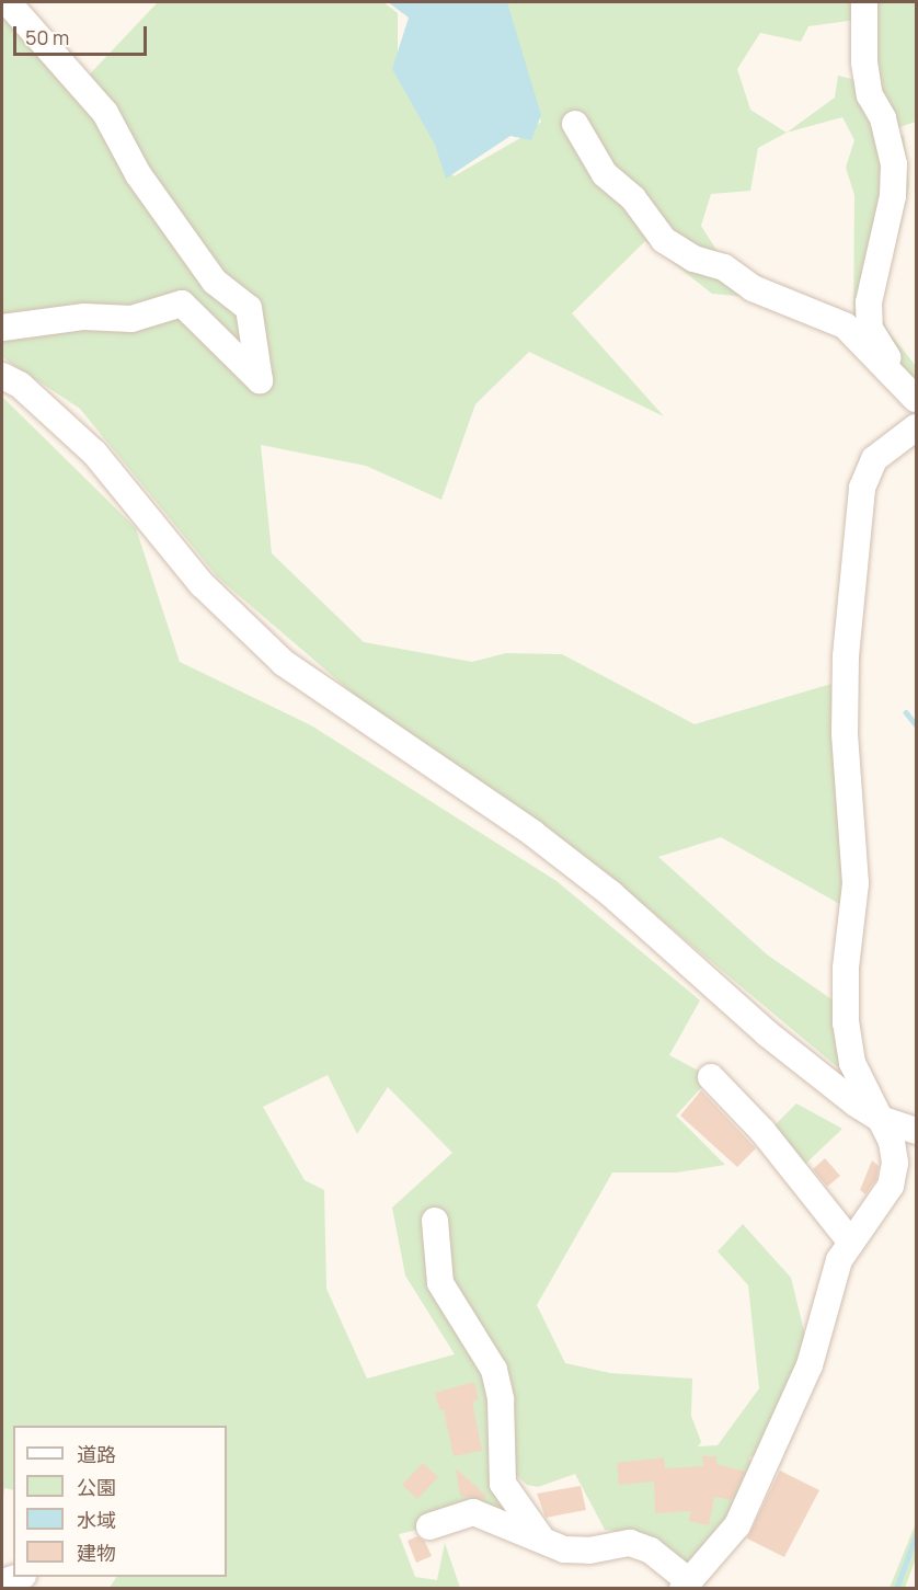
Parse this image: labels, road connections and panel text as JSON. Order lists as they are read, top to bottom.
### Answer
{
  "legend": [
    "道路",
    "公園",
    "水域",
    "建物"
  ],
  "scale_bar": "50 m"
}
